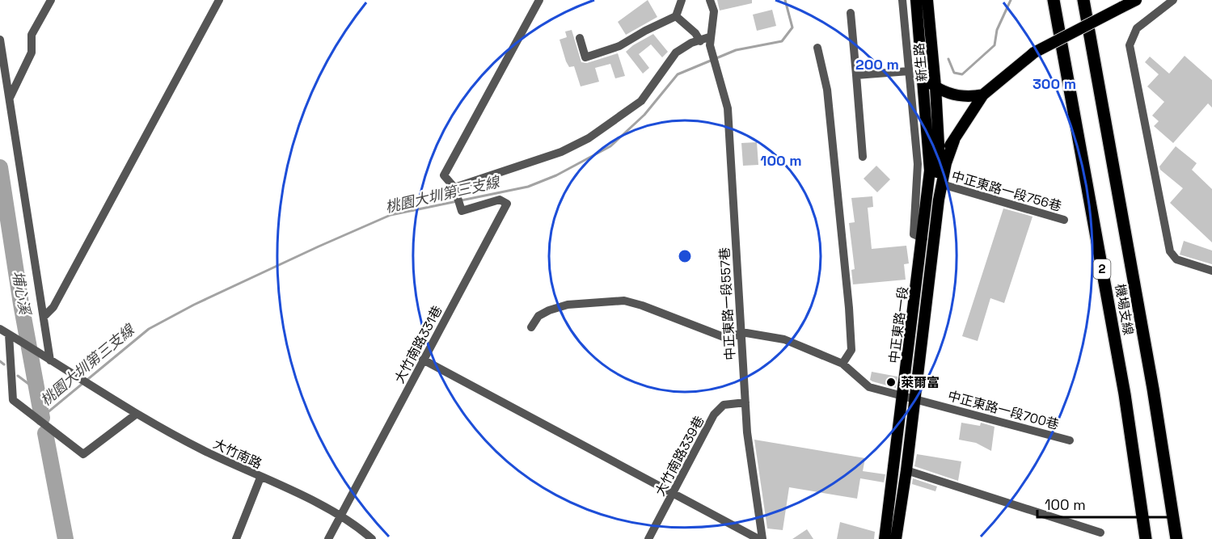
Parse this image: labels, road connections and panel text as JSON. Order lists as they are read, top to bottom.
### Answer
{
  "streets": {
    "highway": ["2", "機場支線"],
    "main road": ["新生路", "中正東路一段"],
    "street": [
      "中正東路一段756巷",
      "中正東路一段557巷",
      "大竹南路331巷",
      "中正東路一段700巷",
      "大竹南路",
      "大竹南路339巷"
    ]
  },
  "crossings": [
    ["新生路", "中正東路一段"],
    ["中正東路一段756巷", "中正東路一段"],
    ["中正東路一段557巷", "中正東路一段700巷"],
    ["中正東路一段557巷", "大竹南路339巷"],
    ["中正東路一段", "中正東路一段700巷"],
    ["大竹南路331巷", "大竹南路"]
  ],
  "water": ["桃園大圳第三支線", "埔心溪"],
  "places": ["萊爾富"],
  "scale_bar": "100 m",
  "rings": ["200 m", "300 m", "100 m"]
}
